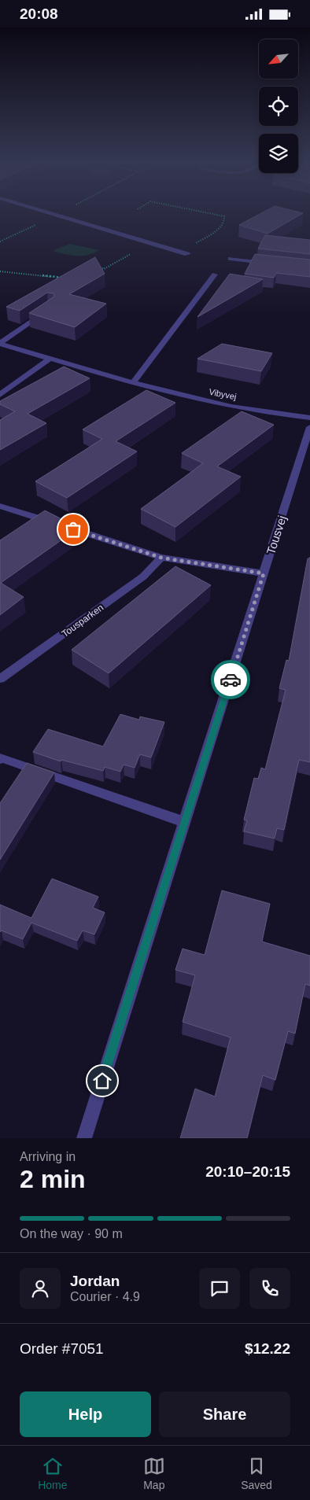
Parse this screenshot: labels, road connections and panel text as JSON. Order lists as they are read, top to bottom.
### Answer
{
  "streets": {
    "street": ["Vibyvej", "Tousvej", "Tousparken"]
  },
  "north": "bottom left",
  "page": {
    "status": "20:08",
    "heading": ["2 min", "Arriving in", "20:10–20:15"],
    "panel": [
      "Jordan",
      "Courier · 4.9",
      "Order #7051",
      "$12.22"
    ],
    "bar": "On the way · 90 m",
    "buttons": ["Help", "Share"],
    "tabs": ["Home", "Map", "Saved"]
  }
}
